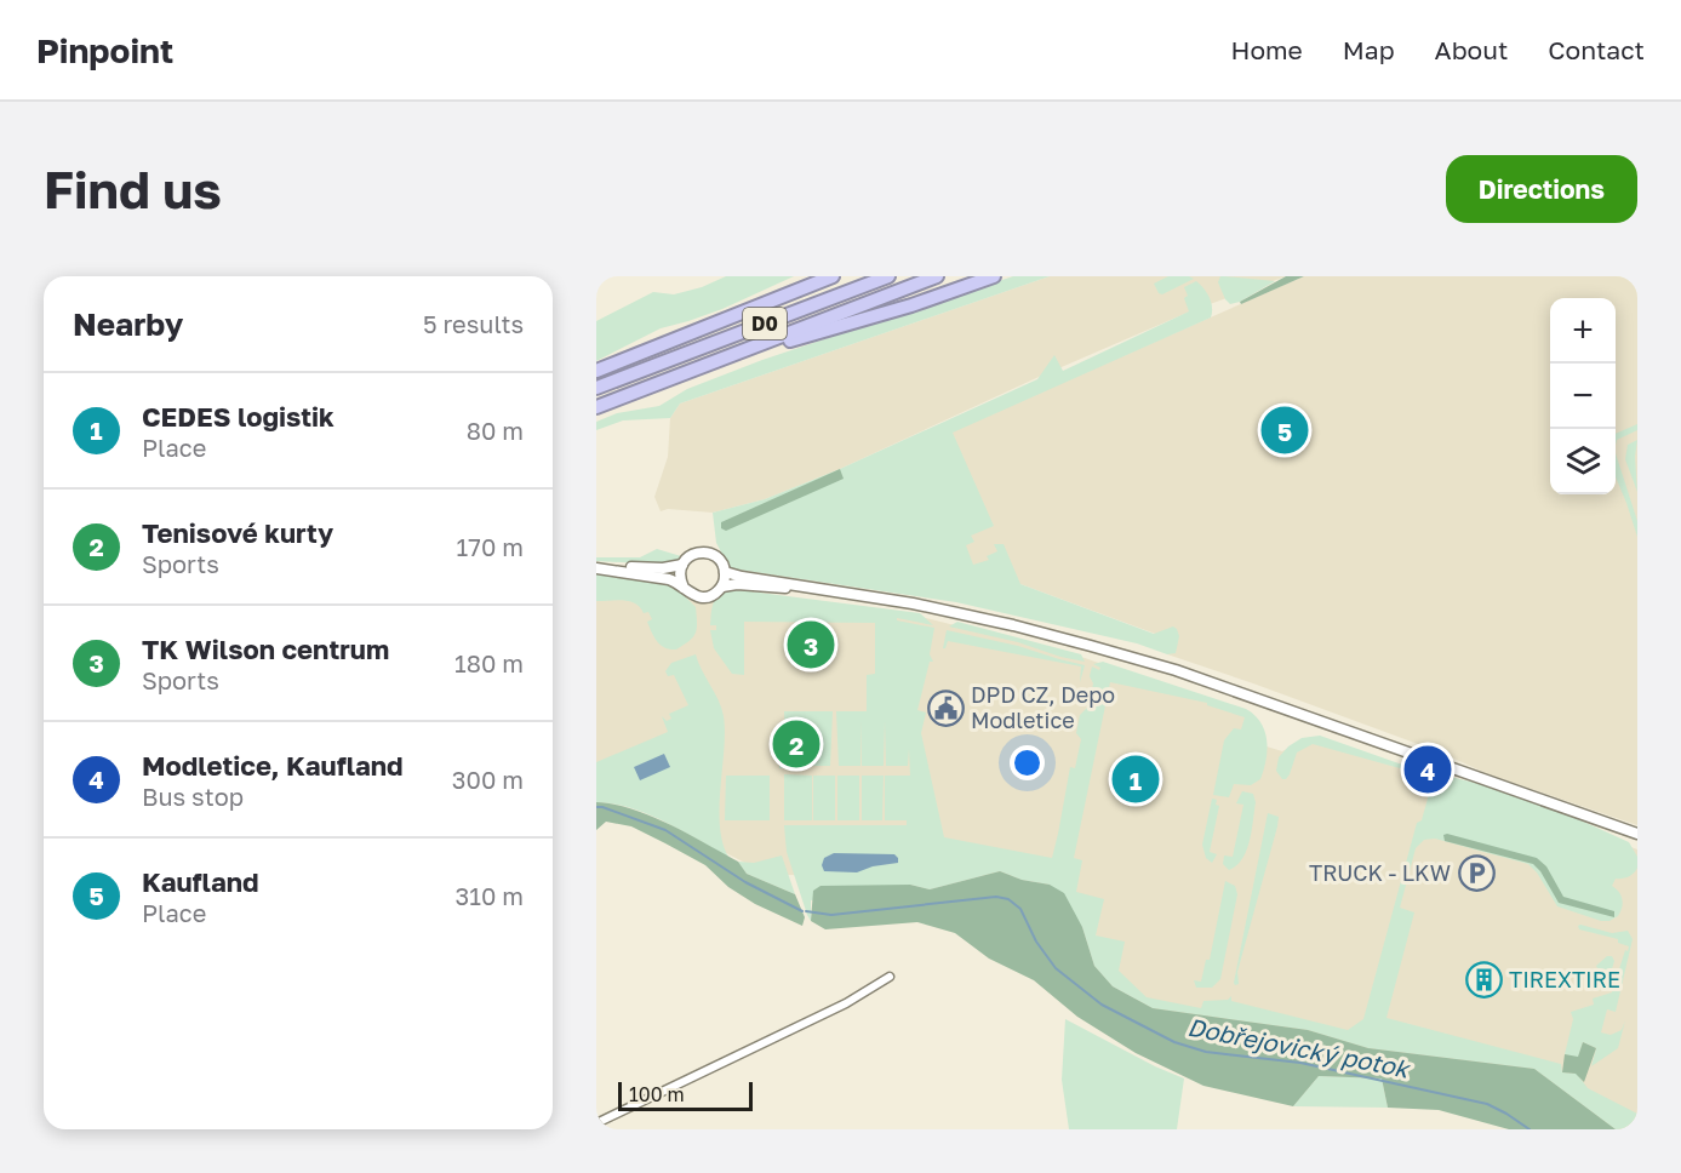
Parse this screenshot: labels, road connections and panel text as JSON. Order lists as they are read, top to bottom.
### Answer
{
  "streets": {
    "highway": ["D0"]
  },
  "water": ["Dobřejovický potok"],
  "places": {
    "public building": ["DPD CZ, Depo Modletice"],
    "parking": ["TRUCK - LKW"],
    "building": ["TIREXTIRE"]
  },
  "scale_bar": "100 m",
  "page": {
    "header": "Pinpoint",
    "nav": [
      "Home",
      "Map",
      "About",
      "Contact"
    ],
    "buttons": "Directions",
    "title": "Find us",
    "heading": ["Nearby", "5 results"],
    "map_buttons": ["+", "−"],
    "list": [
      {
        "mark": "1",
        "name": "CEDES logistik",
        "note": "Place",
        "value": "80 m"
      },
      {
        "mark": "2",
        "name": "Tenisové kurty",
        "note": "Sports",
        "value": "170 m"
      },
      {
        "mark": "3",
        "name": "TK Wilson centrum",
        "note": "Sports",
        "value": "180 m"
      },
      {
        "mark": "4",
        "name": "Modletice, Kaufland",
        "note": "Bus stop",
        "value": "300 m"
      },
      {
        "mark": "5",
        "name": "Kaufland",
        "note": "Place",
        "value": "310 m"
      }
    ],
    "pins": [
      "5",
      "3",
      "2",
      "4",
      "1"
    ],
    "scale": "100 m"
  }
}
